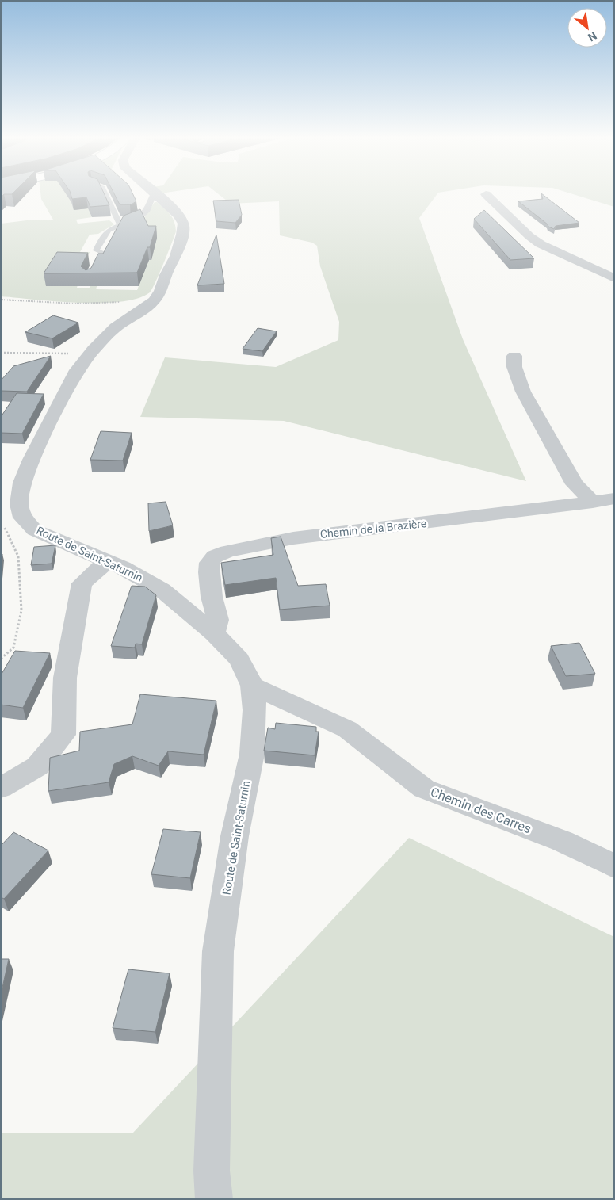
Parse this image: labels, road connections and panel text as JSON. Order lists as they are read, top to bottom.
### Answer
{
  "streets": {
    "street": ["Chemin de la Brazière", "Route de Saint-Saturnin", "Chemin des Carres"]
  },
  "crossings": [
    ["Chemin de la Brazière", "Route de Saint-Saturnin"],
    ["Route de Saint-Saturnin", "Chemin des Carres"]
  ],
  "north": "bottom right"
}
